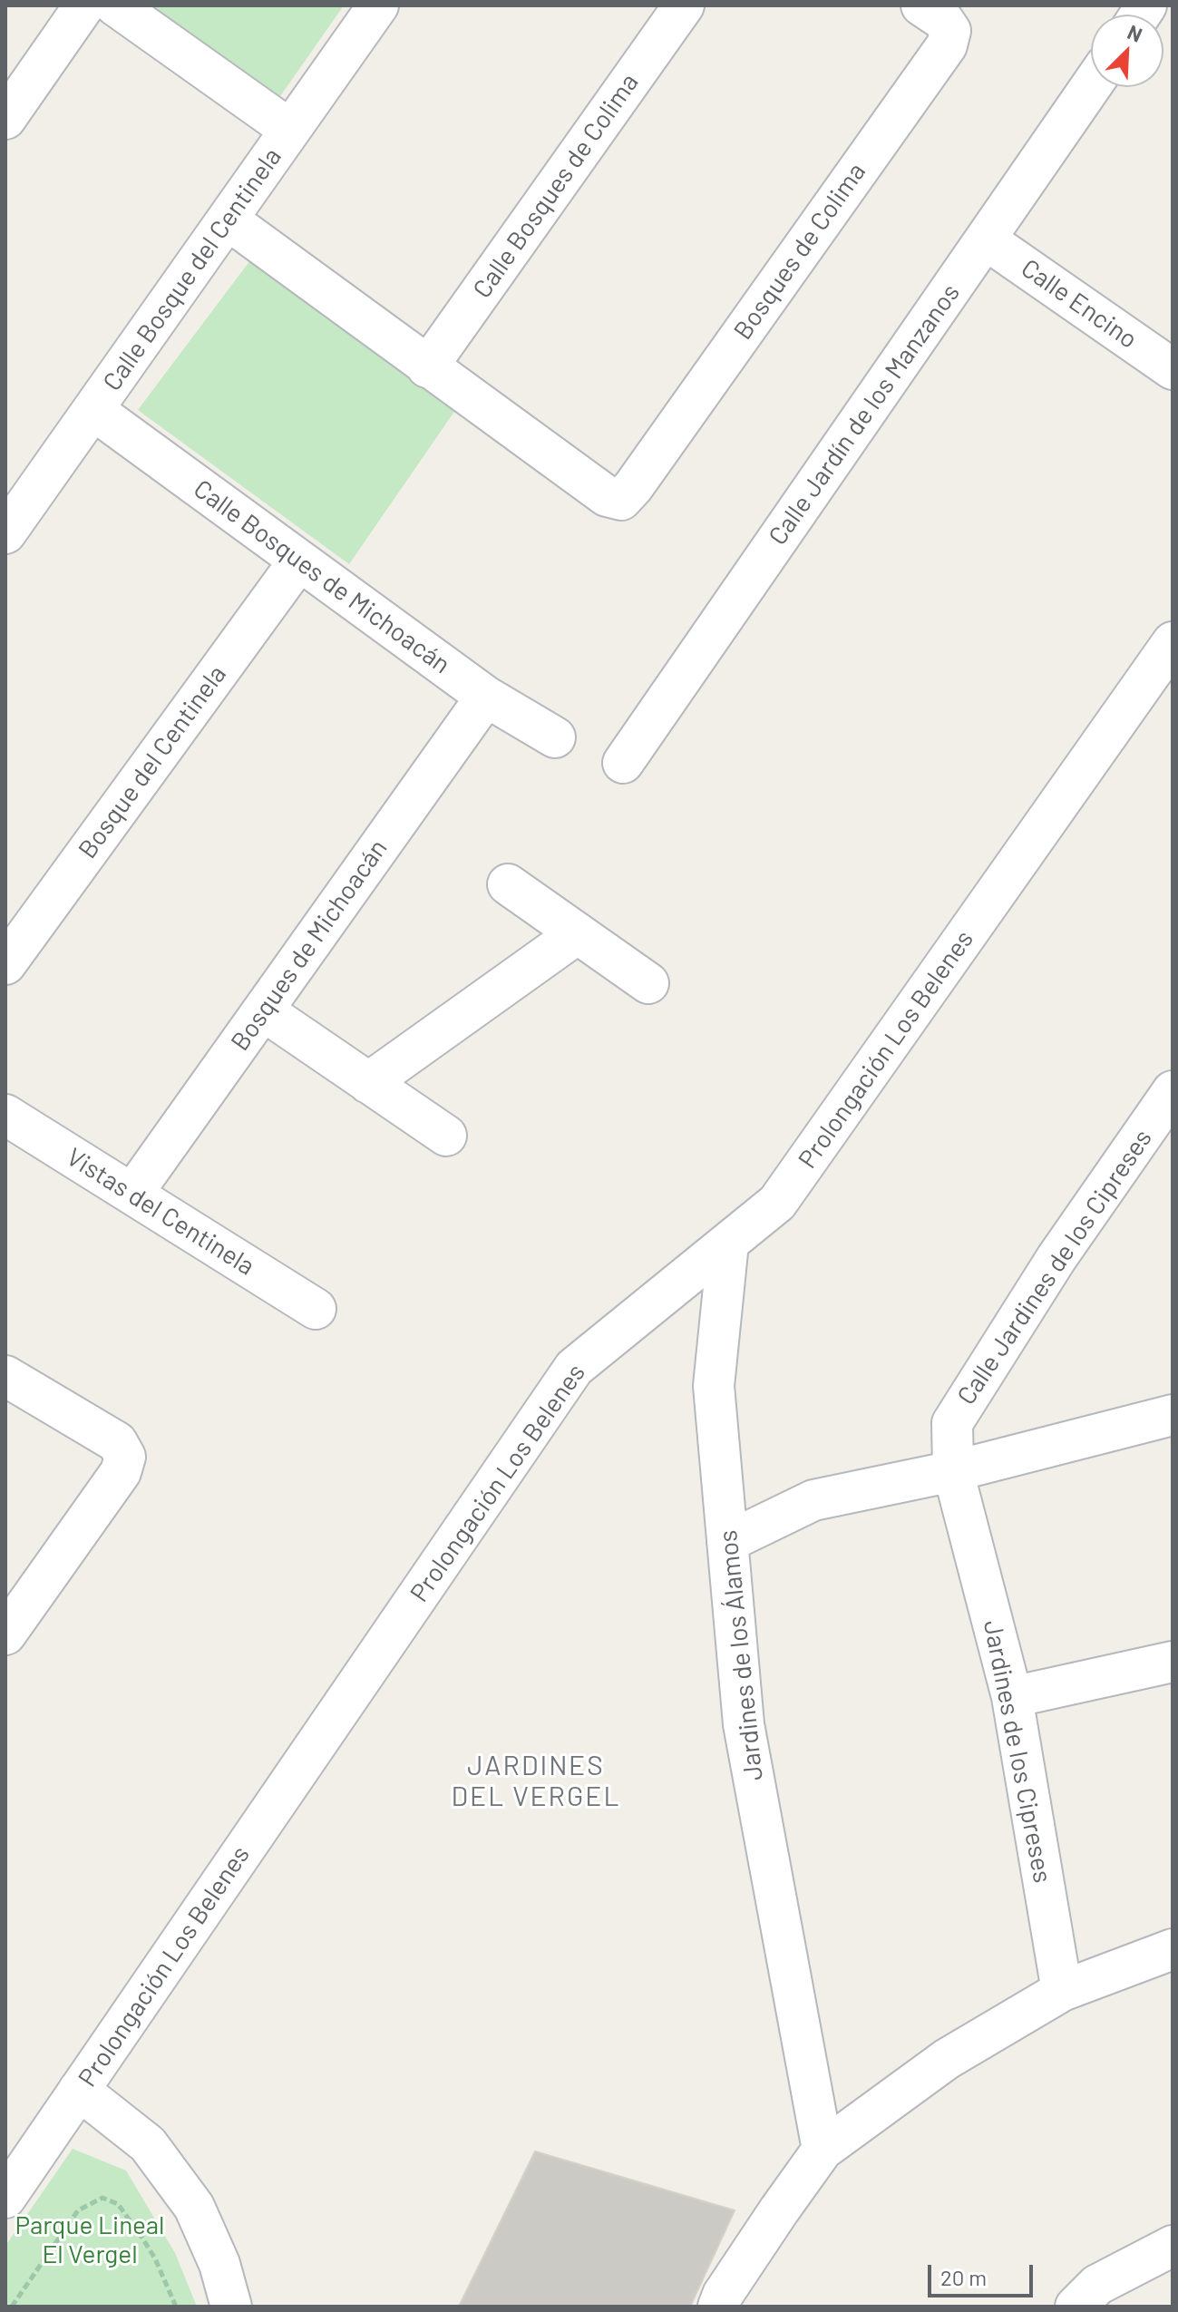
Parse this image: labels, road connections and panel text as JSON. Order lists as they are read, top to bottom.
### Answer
{
  "streets": {
    "street": [
      "Calle Bosques de Colima",
      "Bosques de Colima",
      "Calle Bosque del Centinela",
      "Calle Encino",
      "Calle Jardín de los Manzanos",
      "Calle Bosques de Michoacán",
      "Bosque del Centinela",
      "Bosques de Michoacán",
      "Prolongación Los Belenes",
      "Vistas del Centinela",
      "Calle Jardines de los Cipreses",
      "Jardines de los Álamos",
      "Jardines de los Cipreses"
    ]
  },
  "crossings": [
    ["Calle Bosques de Colima", "Bosques de Colima"],
    ["Calle Bosque del Centinela", "Calle Bosques de Michoacán"],
    ["Calle Encino", "Calle Jardín de los Manzanos"],
    ["Calle Bosques de Michoacán", "Bosque del Centinela"],
    ["Calle Bosques de Michoacán", "Bosques de Michoacán"],
    ["Bosques de Michoacán", "Vistas del Centinela"],
    ["Prolongación Los Belenes", "Jardines de los Álamos"],
    ["Calle Jardines de los Cipreses", "Jardines de los Cipreses"]
  ],
  "districts": ["JARDINES DEL VERGEL"],
  "parks": ["Parque Lineal El Vergel"],
  "scale_bar": "20 m",
  "north": "top right"
}
